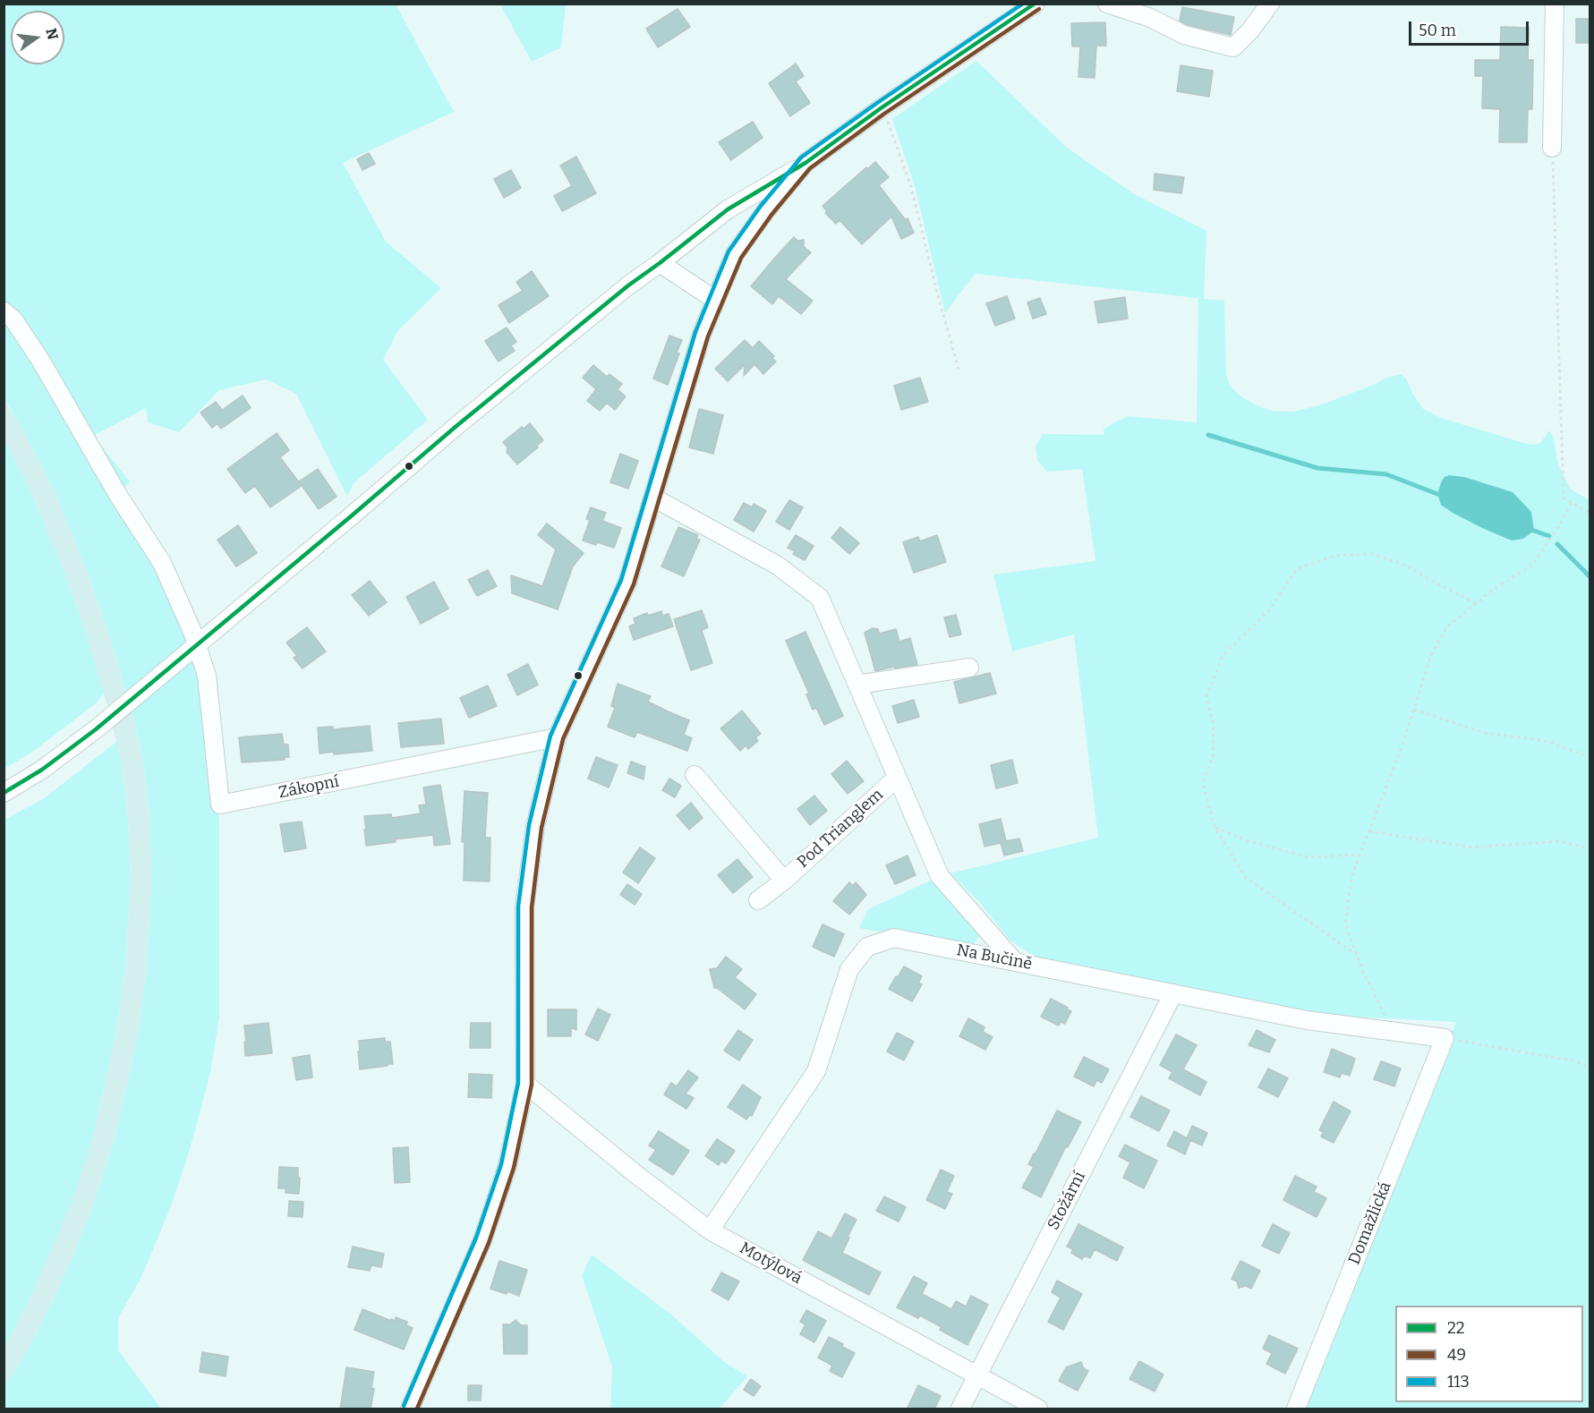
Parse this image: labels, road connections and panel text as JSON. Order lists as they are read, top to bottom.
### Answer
{
  "streets": {
    "street": [
      "Zákopní",
      "Pod Trianglem",
      "Na Bučině",
      "Stožární",
      "Domažlická",
      "Motýlová"
    ]
  },
  "crossings": [
    ["Na Bučině", "Stožární"],
    ["Na Bučině", "Domažlická"],
    ["Na Bučině", "Motýlová"],
    ["Stožární", "Motýlová"]
  ],
  "lines": ["transit line 22", "transit line 113", "transit line 49"],
  "legend": ["22", "49", "113"],
  "scale_bar": "50 m",
  "north": "right"
}
